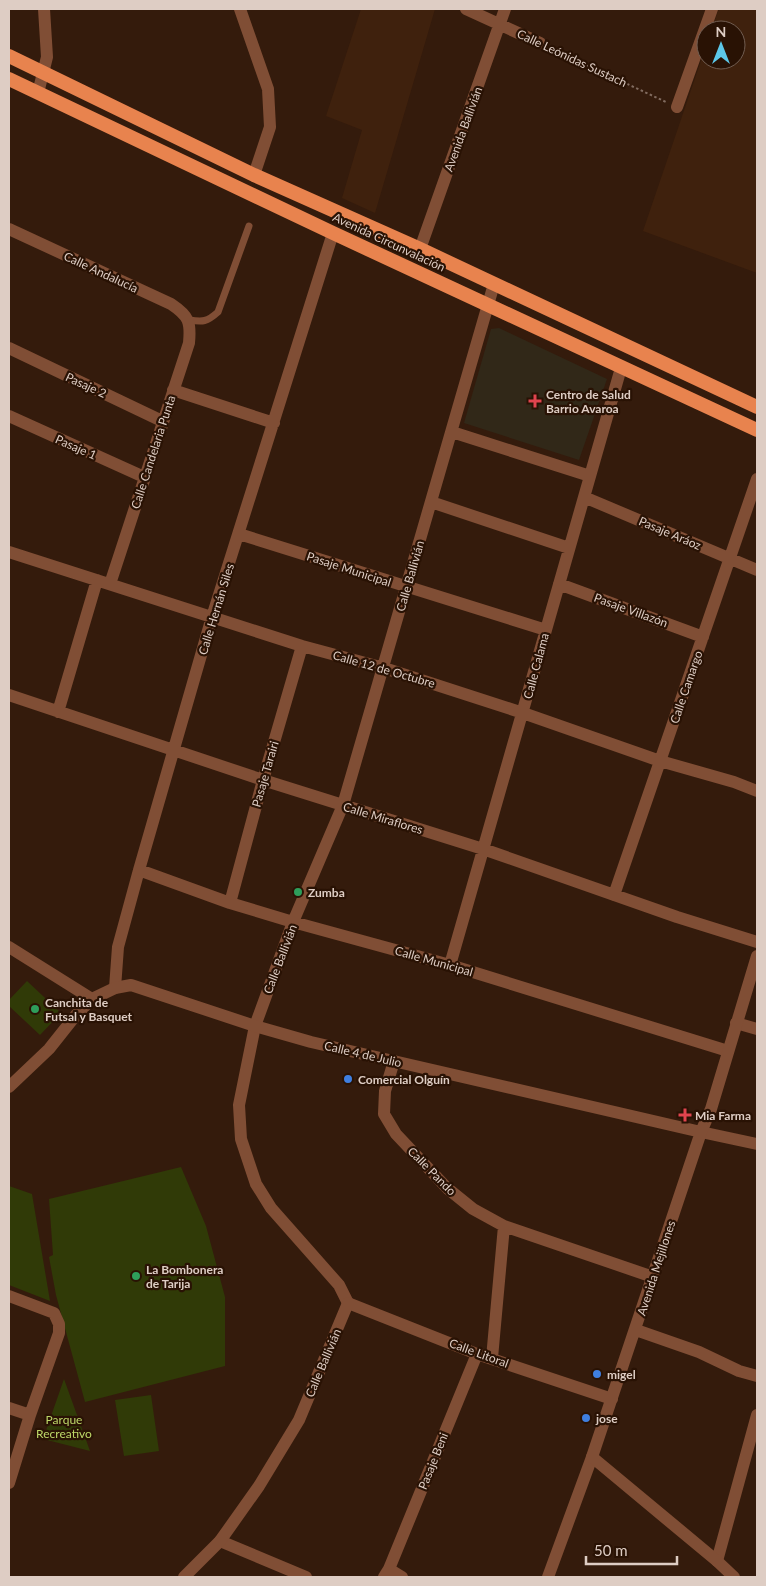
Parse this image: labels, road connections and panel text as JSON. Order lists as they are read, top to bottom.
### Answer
{
  "streets": {
    "highway": ["Avenida Circunvalación"],
    "street": [
      "Calle Leónidas Sustach",
      "Avenida Ballivián",
      "Calle Andalucía",
      "Pasaje 2",
      "Pasaje 1",
      "Calle Candelaria Punta",
      "Pasaje Aráoz",
      "Pasaje Municipal",
      "Calle Ballivián",
      "Calle Hernán Siles",
      "Pasaje Villazón",
      "Calle Calama",
      "Calle 12 de Octubre",
      "Calle Camargo",
      "Pasaje Tarairi",
      "Calle Miraflores",
      "Calle Municipal",
      "Calle 4 de Julio",
      "Calle Pando",
      "Avenida Mejillones",
      "Calle Litoral",
      "Pasaje Beni"
    ]
  },
  "crossings": [
    ["Calle Leónidas Sustach", "Avenida Ballivián"],
    ["Avenida Ballivián", "Avenida Circunvalación"],
    ["Avenida Circunvalación", "Calle Ballivián"],
    ["Avenida Circunvalación", "Calle Hernán Siles"],
    ["Avenida Circunvalación", "Calle Calama"],
    ["Calle Andalucía", "Calle Candelaria Punta"],
    ["Pasaje 2", "Calle Candelaria Punta"],
    ["Pasaje 1", "Calle Candelaria Punta"],
    ["Calle Candelaria Punta", "Calle 12 de Octubre"],
    ["Pasaje Aráoz", "Calle Calama"],
    ["Pasaje Aráoz", "Calle Camargo"],
    ["Pasaje Municipal", "Calle Ballivián"],
    ["Pasaje Municipal", "Calle Hernán Siles"],
    ["Pasaje Municipal", "Calle Calama"],
    ["Calle Ballivián", "Calle 12 de Octubre"],
    ["Calle Ballivián", "Calle Miraflores"],
    ["Calle Ballivián", "Calle Municipal"],
    ["Calle Ballivián", "Calle 4 de Julio"],
    ["Calle Ballivián", "Calle Litoral"],
    ["Calle Hernán Siles", "Calle 12 de Octubre"],
    ["Calle Hernán Siles", "Calle Miraflores"],
    ["Calle Hernán Siles", "Calle Municipal"],
    ["Calle Hernán Siles", "Calle 4 de Julio"],
    ["Pasaje Villazón", "Calle Calama"],
    ["Pasaje Villazón", "Calle Camargo"],
    ["Calle Calama", "Calle 12 de Octubre"],
    ["Calle Calama", "Calle Miraflores"],
    ["Calle Calama", "Calle Municipal"],
    ["Calle 12 de Octubre", "Calle Camargo"],
    ["Calle 12 de Octubre", "Pasaje Tarairi"],
    ["Calle Camargo", "Calle Miraflores"],
    ["Pasaje Tarairi", "Calle Miraflores"],
    ["Pasaje Tarairi", "Calle Municipal"],
    ["Calle Municipal", "Avenida Mejillones"],
    ["Calle 4 de Julio", "Calle Pando"],
    ["Calle 4 de Julio", "Avenida Mejillones"],
    ["Calle Pando", "Avenida Mejillones"],
    ["Avenida Mejillones", "Calle Litoral"],
    ["Calle Litoral", "Pasaje Beni"]
  ],
  "parks": ["Parque Recreativo"],
  "places": {
    "health": ["Centro de Salud Barrio Avaroa", "Mia Farma"],
    "other": [
      "Zumba",
      "Canchita de Futsal y Basquet",
      "Comercial Olguín",
      "La Bombonera de Tarija",
      "migel",
      "jose"
    ]
  },
  "scale_bar": "50 m",
  "north": "top"
}
